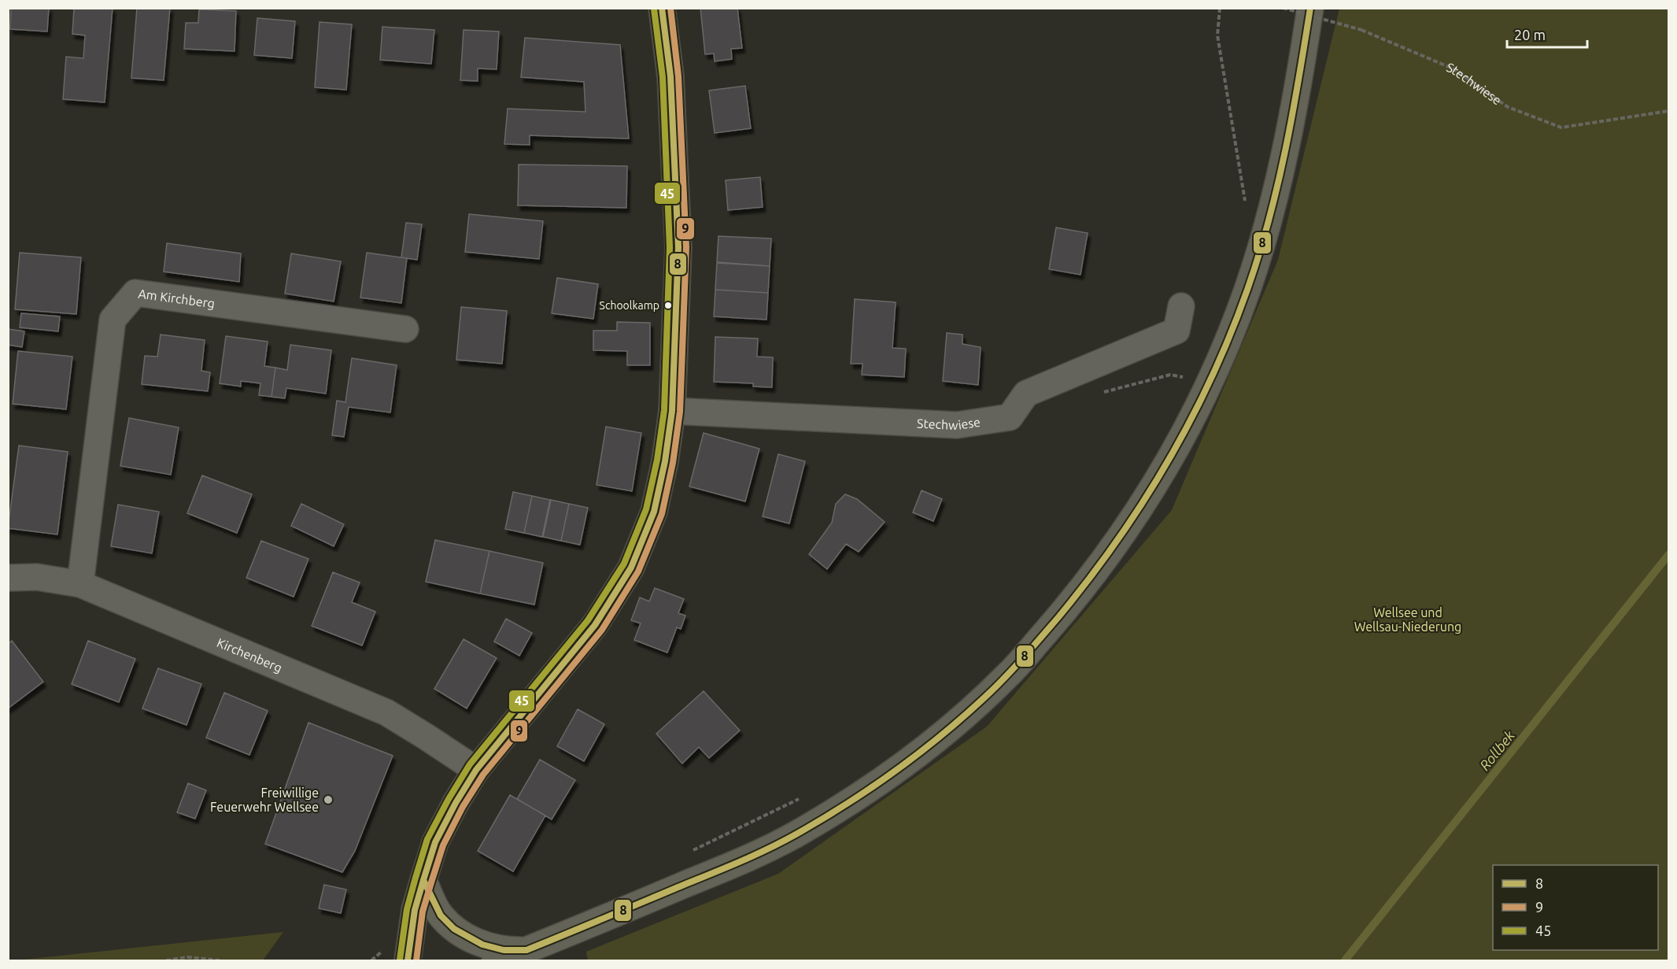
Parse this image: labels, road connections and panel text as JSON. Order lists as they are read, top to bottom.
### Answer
{
  "streets": {
    "street": ["Stechwiese", "Am Kirchberg", "Kirchenberg"]
  },
  "crossings": [
    ["Am Kirchberg", "Kirchenberg"]
  ],
  "water": ["Rollbek"],
  "parks": ["Wellsee und Wellsau-Niederung"],
  "places": ["Schoolkamp", "Freiwillige Feuerwehr Wellsee"],
  "lines": ["transit line 8", "transit line 9", "transit line 45"],
  "legend": ["8", "9", "45"],
  "scale_bar": "20 m"
}
